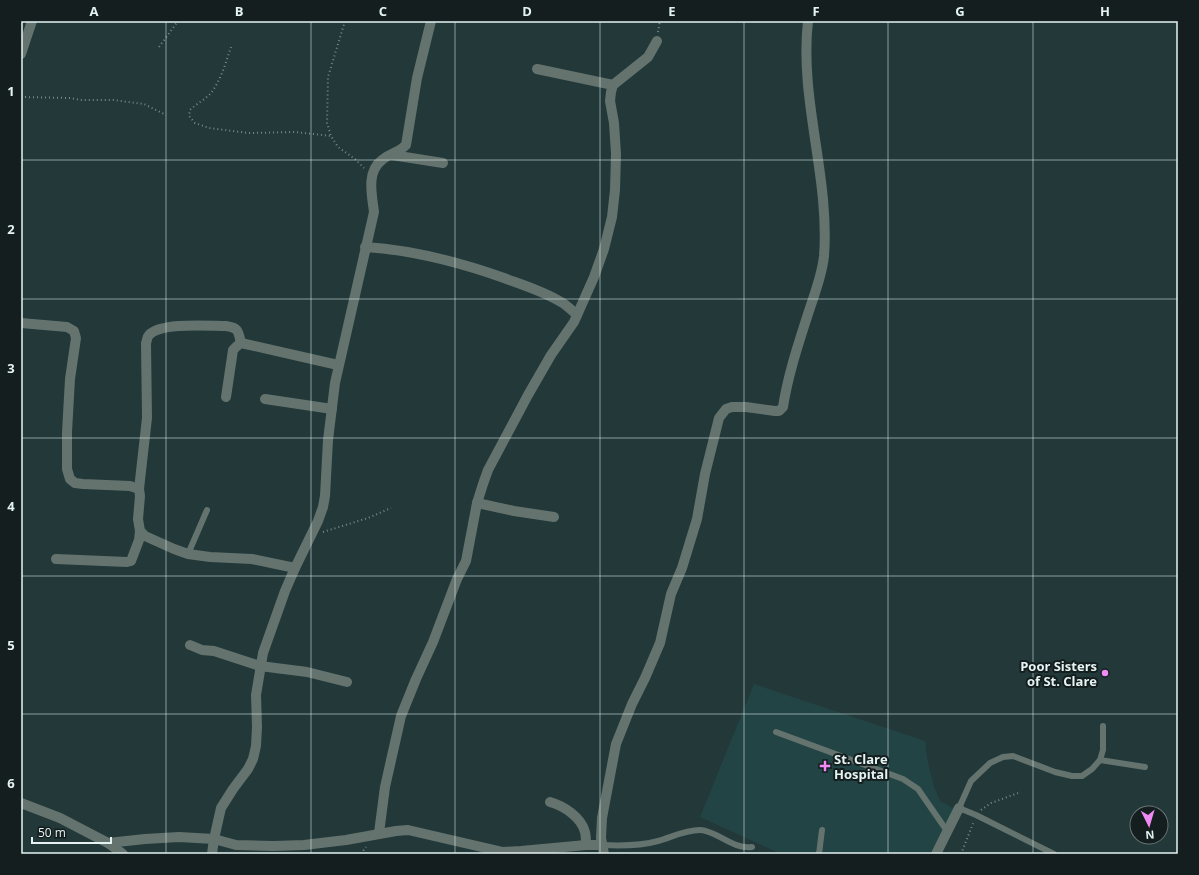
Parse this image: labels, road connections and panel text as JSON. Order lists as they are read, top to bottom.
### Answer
{
  "places": {
    "other": ["Poor Sisters of St. Clare"],
    "health": ["St. Clare Hospital"]
  },
  "scale_bar": "50 m",
  "north": "bottom",
  "grid": {
    "columns": [
      "A",
      "B",
      "C",
      "D",
      "E",
      "F",
      "G",
      "H"
    ],
    "rows": [
      "1",
      "2",
      "3",
      "4",
      "5",
      "6"
    ]
  }
}
